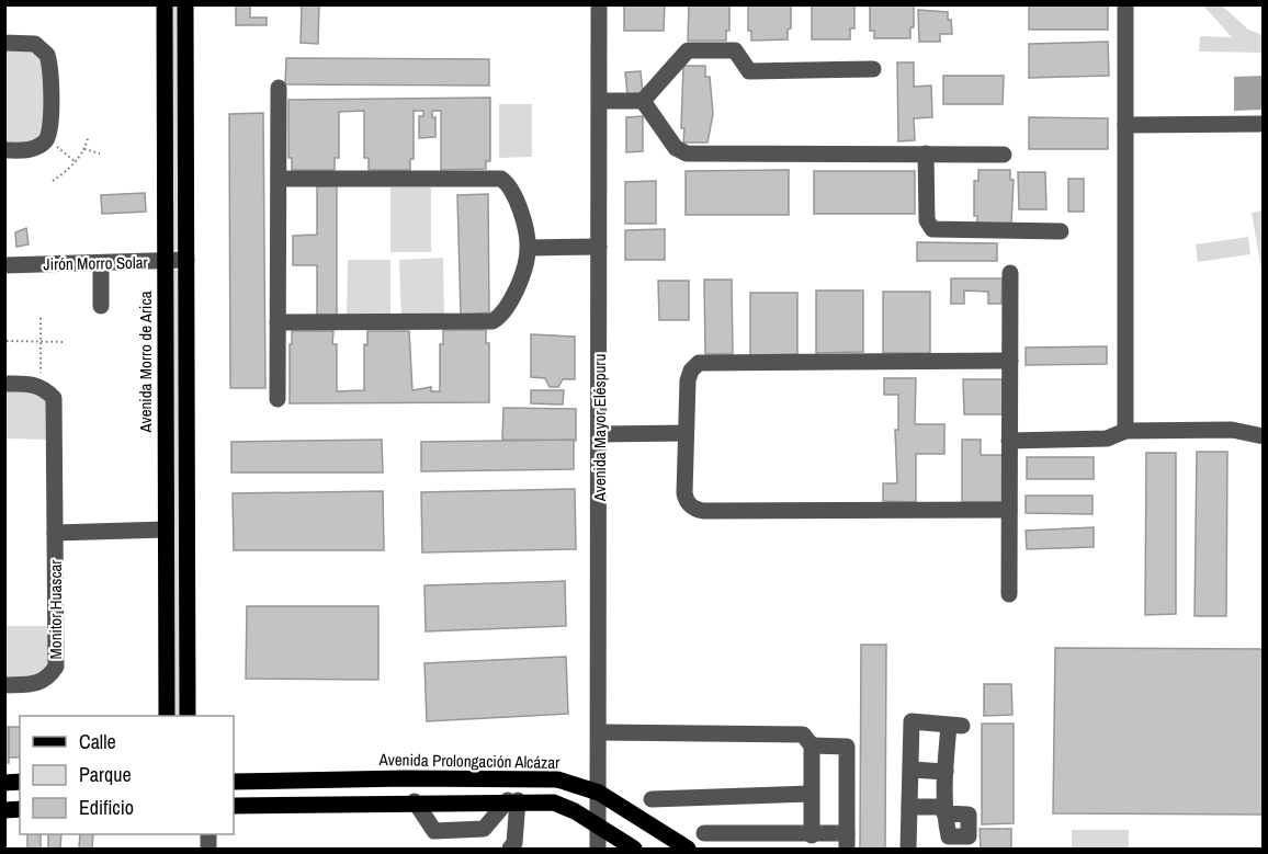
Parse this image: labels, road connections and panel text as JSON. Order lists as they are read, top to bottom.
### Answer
{
  "streets": {
    "main road": ["Avenida Morro de Arica", "Avenida Prolongación Alcázar"],
    "street": ["Jirón Morro Solar", "Avenida Mayor Eléspuru", "Monitor Huascar"]
  },
  "crossings": [
    ["Jirón Morro Solar", "Avenida Morro de Arica"],
    ["Avenida Mayor Eléspuru", "Avenida Prolongación Alcázar"]
  ],
  "legend": ["Calle", "Parque", "Edificio"]
}
